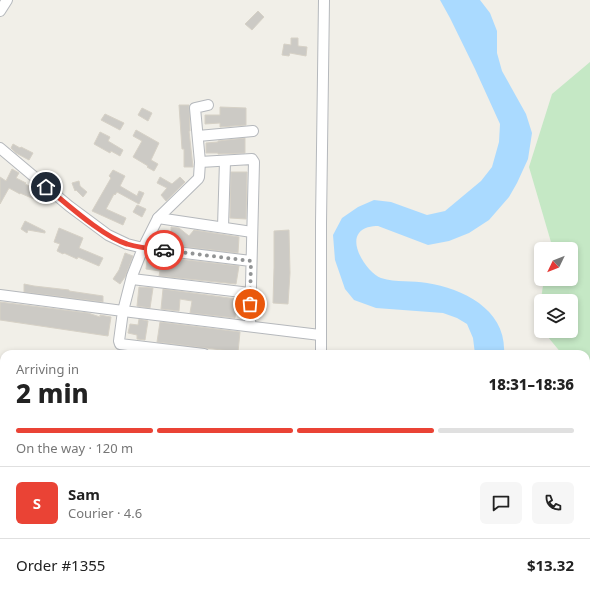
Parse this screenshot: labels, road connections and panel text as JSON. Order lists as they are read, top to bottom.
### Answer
{
  "north": "bottom left",
  "page": {
    "heading": ["2 min", "Arriving in", "18:31–18:36"],
    "panel": [
      "Sam",
      "Courier · 4.6",
      "Order #1355",
      "$13.32"
    ],
    "bar": "On the way · 120 m",
    "round": "S"
  }
}
